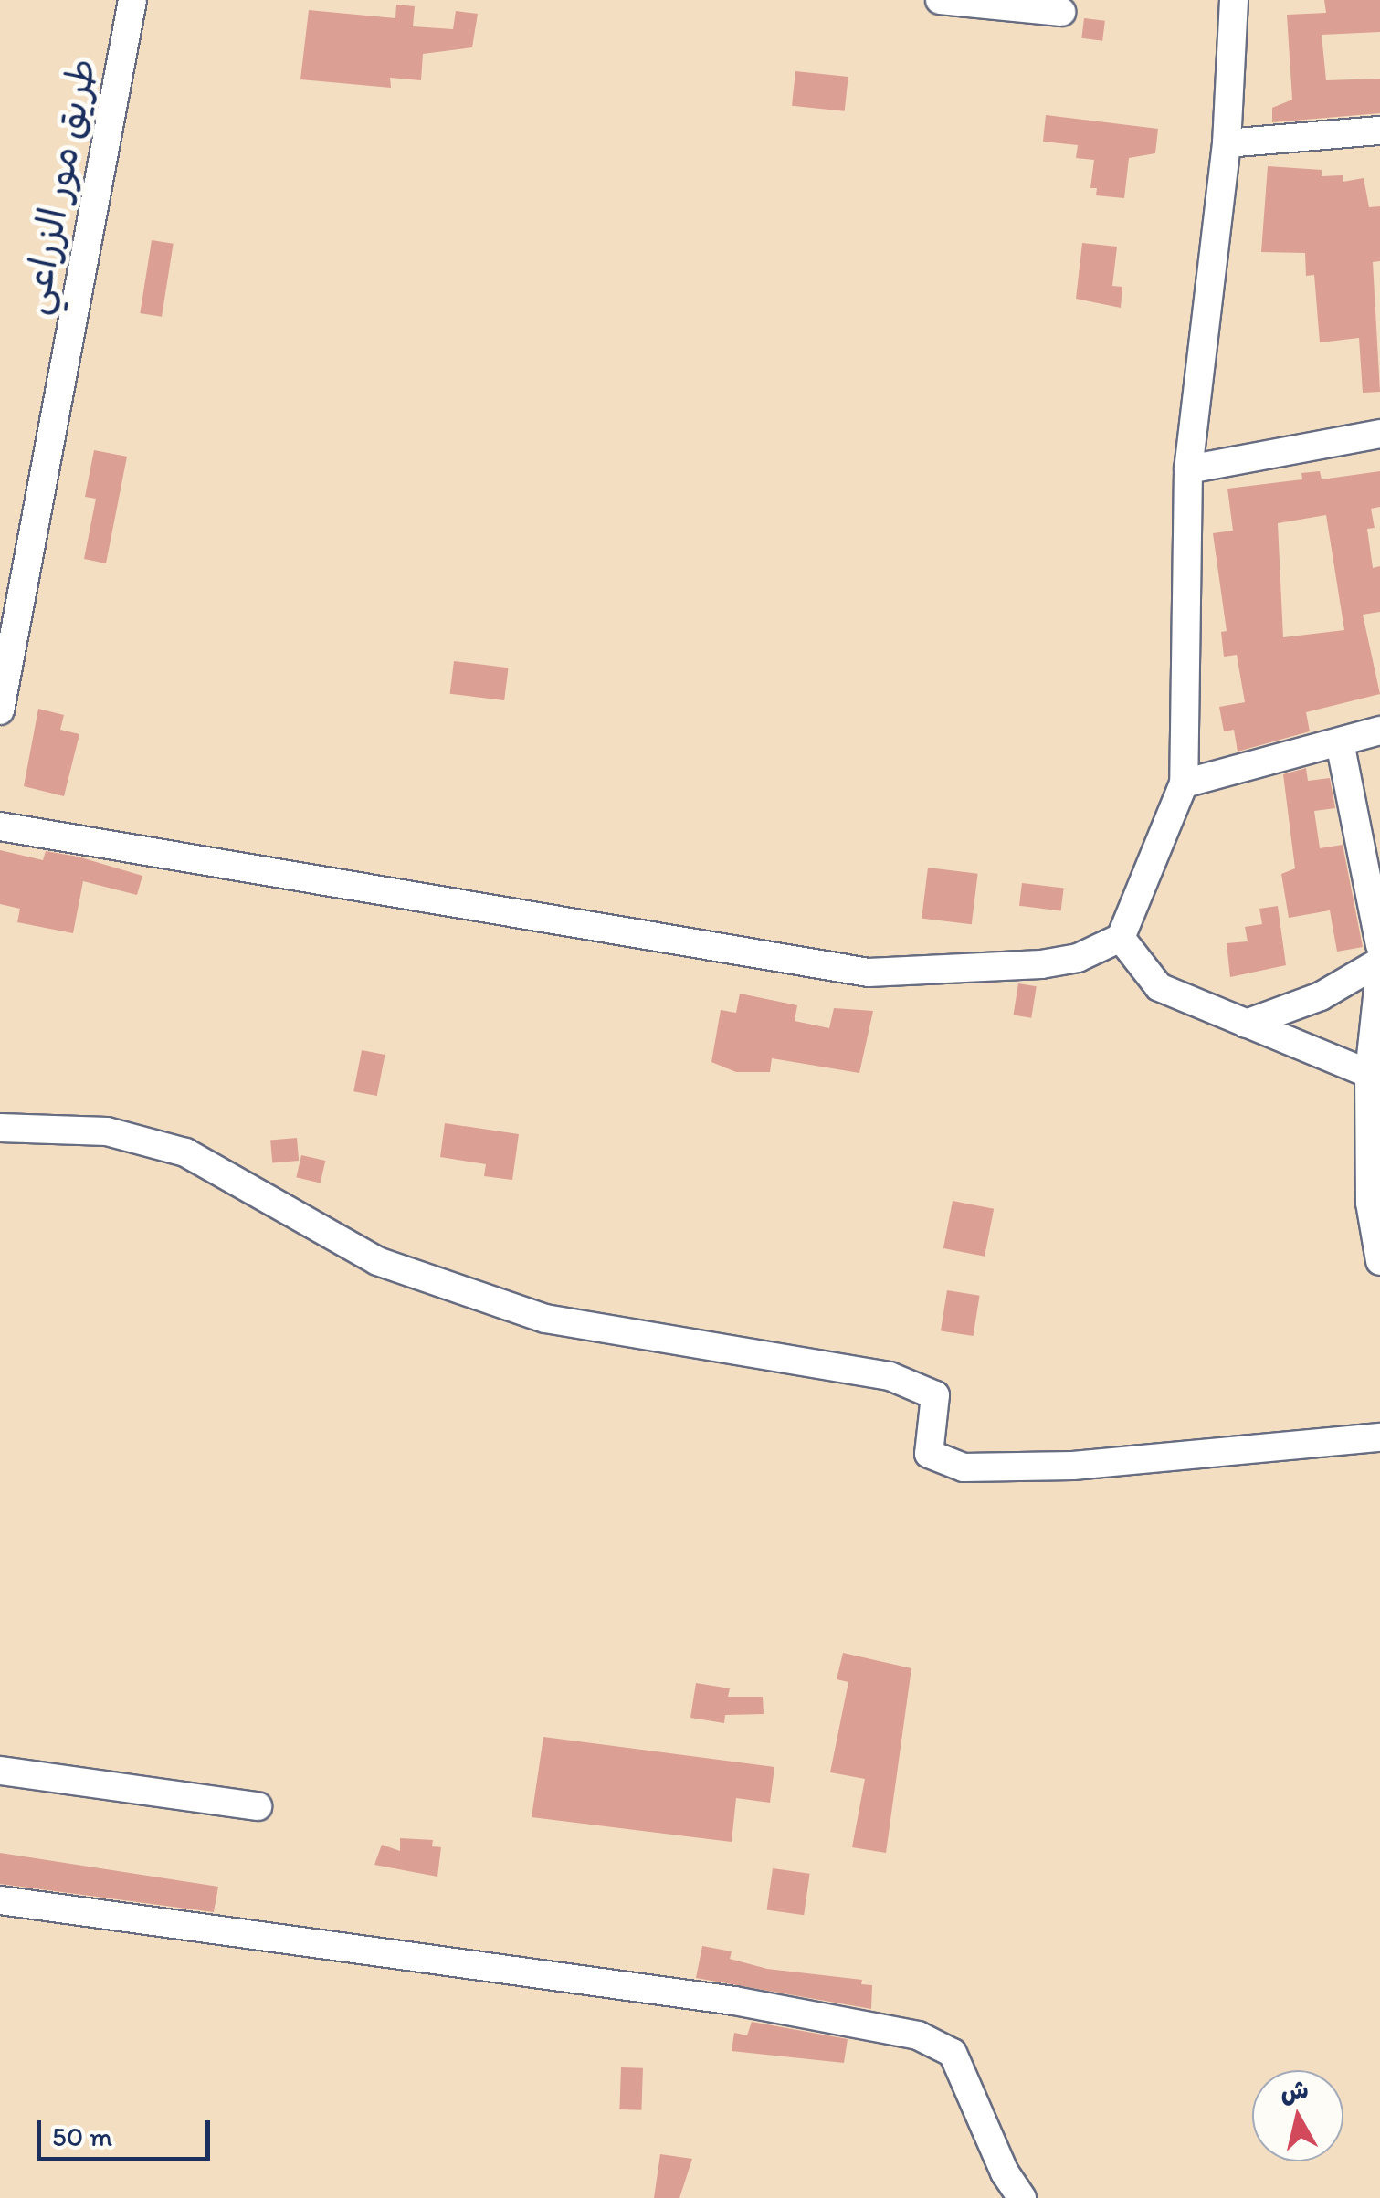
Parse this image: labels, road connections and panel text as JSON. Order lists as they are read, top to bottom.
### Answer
{
  "streets": {
    "street": ["طريق مور الزراعي"]
  },
  "scale_bar": "50 m",
  "north": "top"
}
